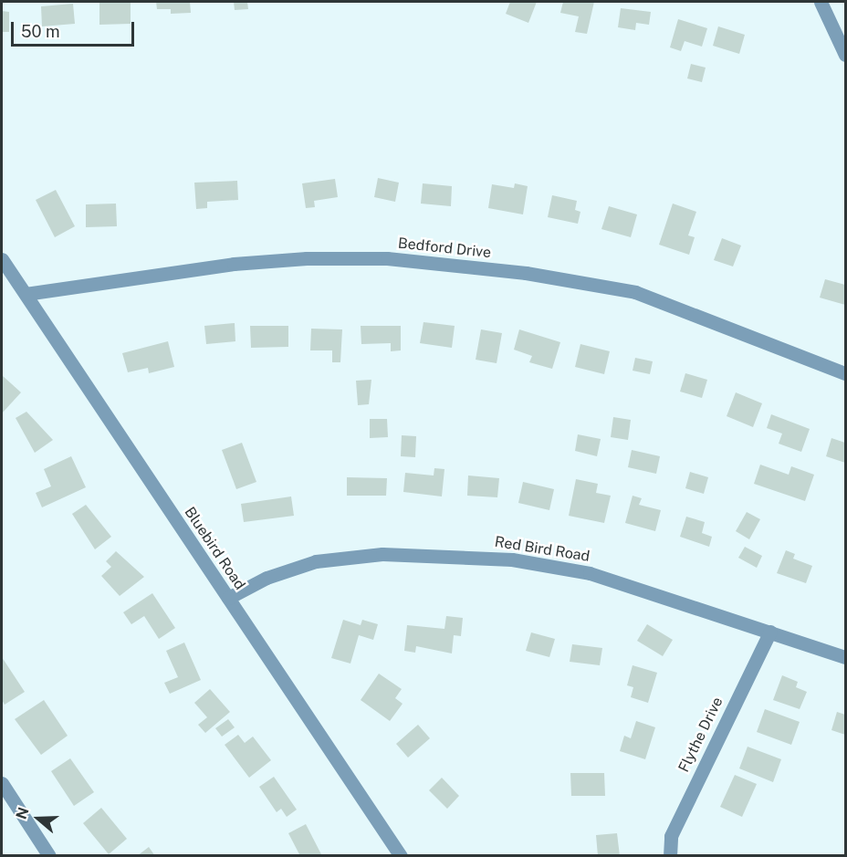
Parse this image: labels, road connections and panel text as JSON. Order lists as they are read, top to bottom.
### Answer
{
  "streets": {
    "street": [
      "Bedford Drive",
      "Bluebird Road",
      "Red Bird Road",
      "Flythe Drive"
    ]
  },
  "crossings": [
    ["Bedford Drive", "Bluebird Road"],
    ["Bluebird Road", "Red Bird Road"],
    ["Red Bird Road", "Flythe Drive"]
  ],
  "scale_bar": "50 m",
  "north": "left"
}
